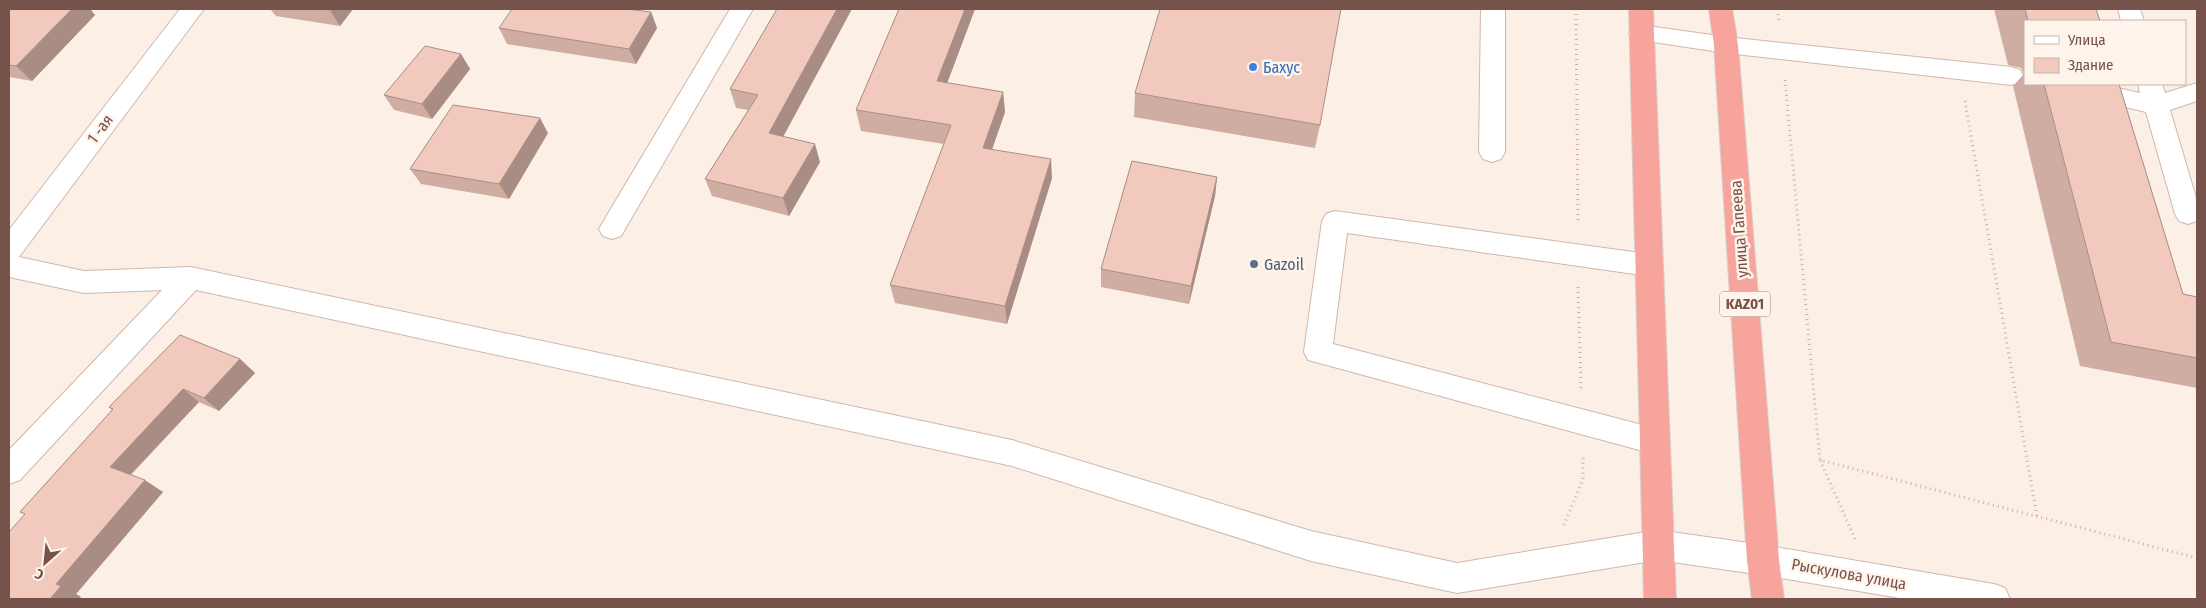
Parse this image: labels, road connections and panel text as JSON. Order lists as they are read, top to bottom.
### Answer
{
  "streets": {
    "highway": ["улица Гапеева", "KАZ01"],
    "street": ["1 -ая", "Рыскулова улица"]
  },
  "crossings": [
    ["улица Гапеева", "Рыскулова улица"]
  ],
  "places": ["Бахус", "Gazoil"],
  "legend": ["Улица", "Здание"],
  "north": "bottom left"
}
